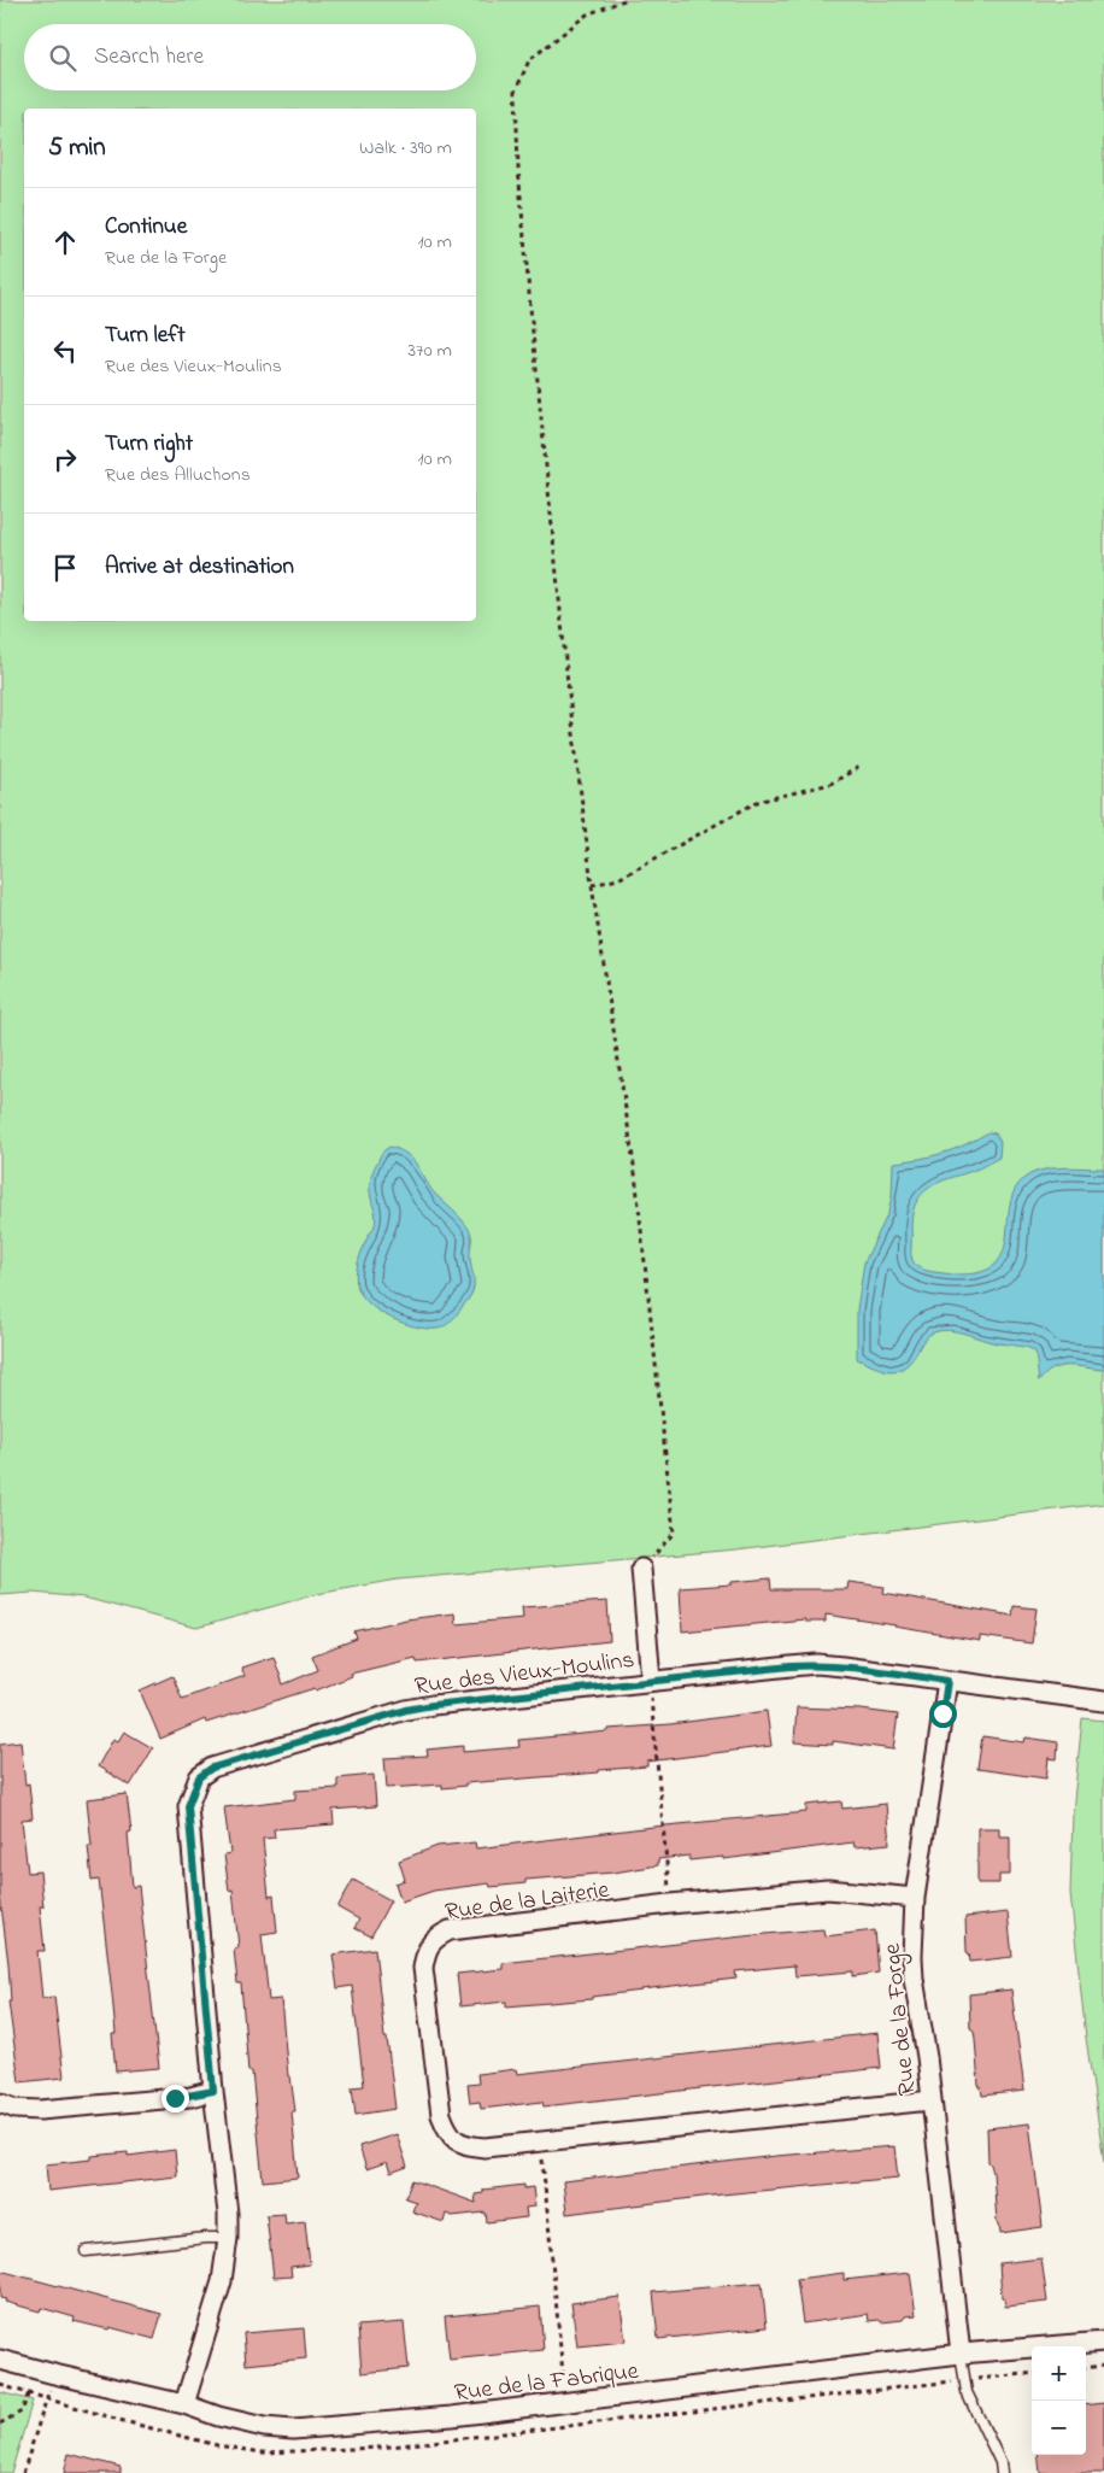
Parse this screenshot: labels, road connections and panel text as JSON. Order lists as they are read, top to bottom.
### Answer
{
  "streets": {
    "street": [
      "Rue des Vieux-Moulins",
      "Rue de la Laiterie",
      "Rue de la Forge",
      "Rue de la Fabrique"
    ]
  },
  "crossings": [
    ["Rue des Vieux-Moulins", "Rue de la Forge"],
    ["Rue des Vieux-Moulins", "Rue de la Fabrique"],
    ["Rue de la Laiterie", "Rue de la Forge"],
    ["Rue de la Forge", "Rue de la Fabrique"]
  ],
  "page": {
    "search": "Search here",
    "heading": ["5 min", "Walk · 390 m"],
    "list": [
      ["Continue", "Rue de la Forge", "10 m"],
      ["Turn left", "Rue des Vieux-Moulins", "370 m"],
      ["Turn right", "Rue des Alluchons", "10 m"],
      "Arrive at destination"
    ],
    "map_buttons": ["+", "−"]
  }
}
